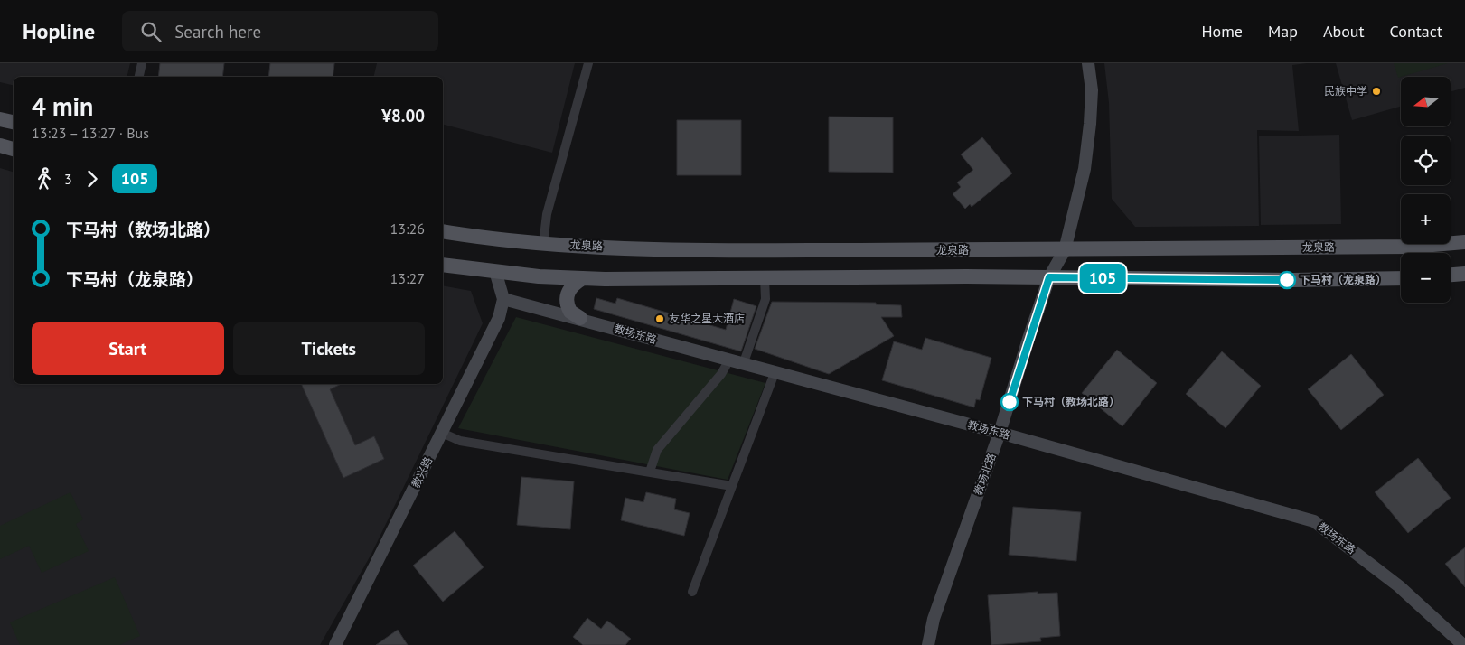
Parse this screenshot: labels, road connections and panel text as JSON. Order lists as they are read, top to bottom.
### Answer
{
  "streets": {
    "main road": ["龙泉路"],
    "street": ["教场东路", "教兴路", "教场北路"]
  },
  "crossings": [
    ["龙泉路", "教场北路"],
    ["教场东路", "教兴路"],
    ["教场东路", "教场北路"]
  ],
  "places": [
    "民族中学",
    "下马村（龙泉路）",
    "友华之星大酒店",
    "下马村（教场北路）"
  ],
  "lines": ["bus line 105"],
  "north": "left",
  "page": {
    "header": "Hopline",
    "search": "Search here",
    "nav": [
      "Home",
      "Map",
      "About",
      "Contact"
    ],
    "on_map": "105",
    "map_buttons": ["+", "−"],
    "heading": ["4 min", "13:23 – 13:27 · Bus", "¥8.00"],
    "legs": ["3", "105"],
    "list": [
      {
        "name": "下马村（教场北路）",
        "value": "13:26"
      },
      {
        "name": "下马村（龙泉路）",
        "value": "13:27"
      }
    ],
    "buttons": ["Start", "Tickets"]
  }
}
